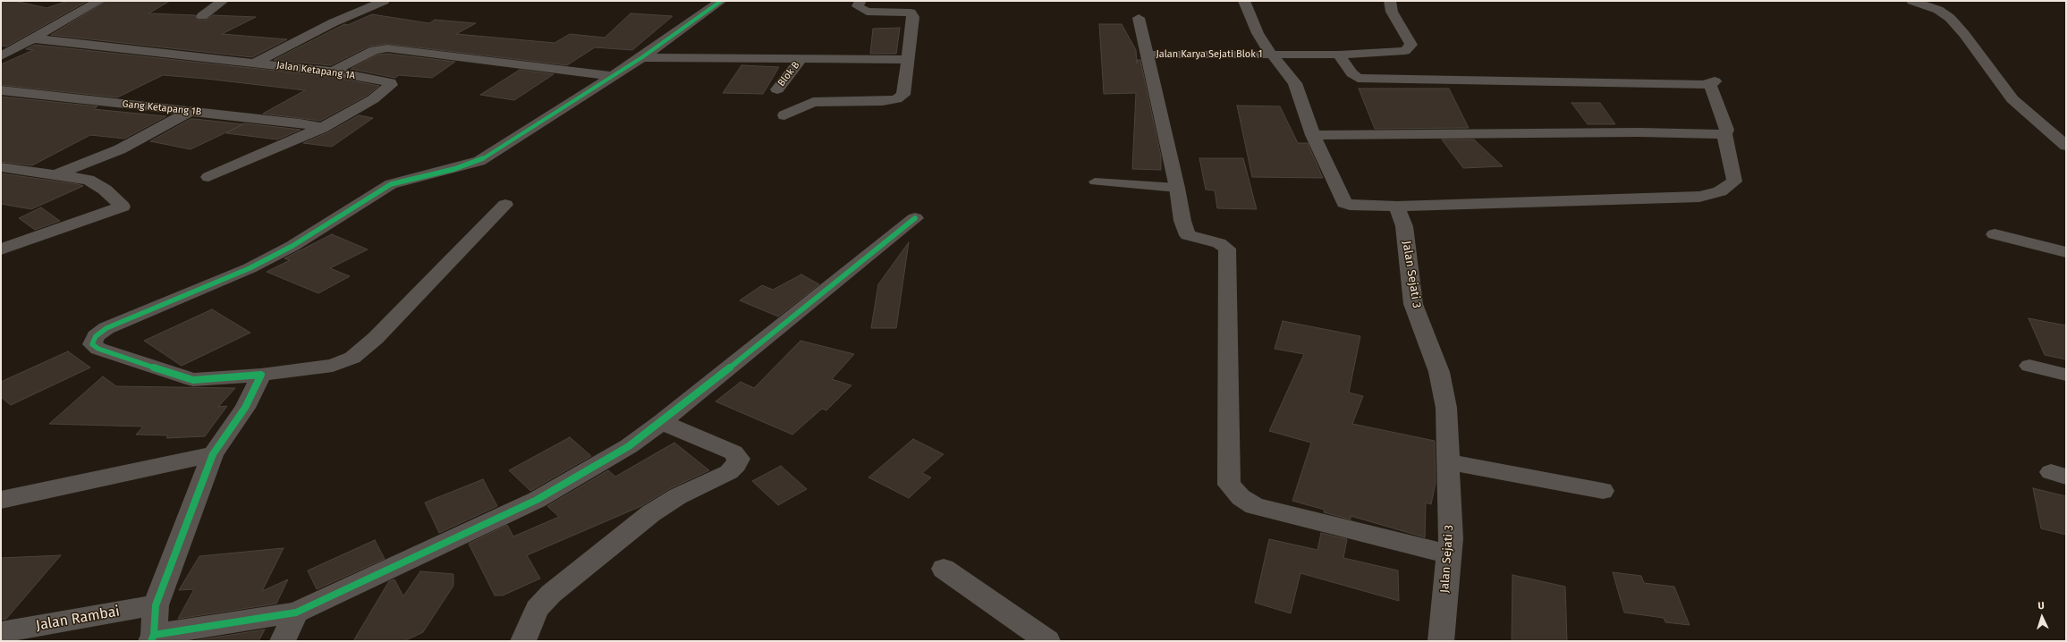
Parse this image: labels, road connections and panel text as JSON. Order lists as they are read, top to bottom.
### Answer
{
  "streets": {
    "street": [
      "Jalan Karya Sejati Blok 1",
      "Jalan Ketapang 1A",
      "Blok B",
      "Gang Ketapang 1B",
      "Jalan Sejati 3",
      "Jalan Rambai"
    ]
  },
  "crossings": [
    ["Jalan Ketapang 1A", "Gang Ketapang 1B"]
  ],
  "north": "top"
}
